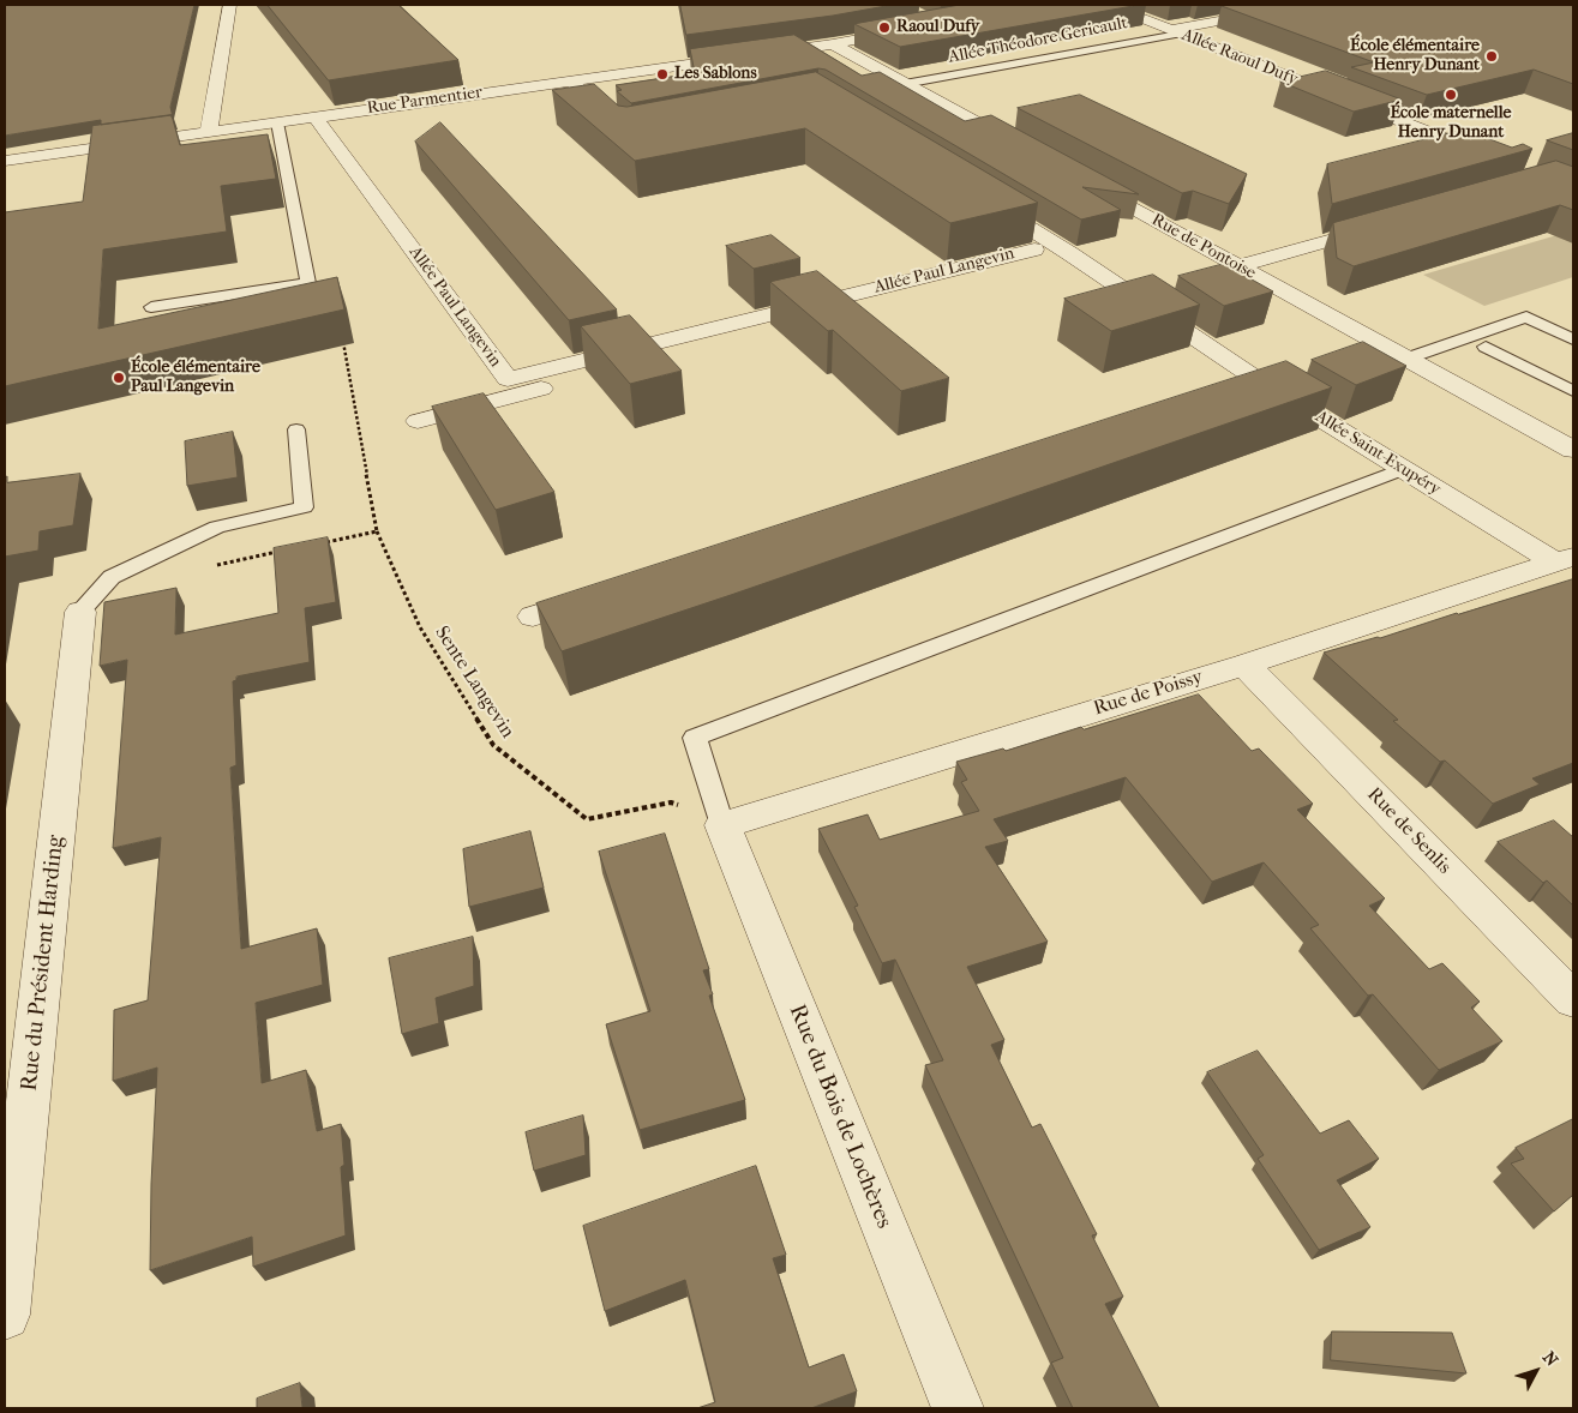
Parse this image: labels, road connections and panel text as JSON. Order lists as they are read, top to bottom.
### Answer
{
  "streets": {
    "street": [
      "Allée Théodore Gericault",
      "Allée Raoul Dufy",
      "Rue Parmentier",
      "Rue de Pontoise",
      "Allée Paul Langevin",
      "Allée Saint-Exupéry",
      "Rue de Poissy",
      "Rue de Senlis",
      "Rue du Président Harding",
      "Rue du Bois de Lochères"
    ],
    "path": ["Sente Langevin"]
  },
  "crossings": [
    ["Allée Théodore Gericault", "Allée Raoul Dufy"],
    ["Rue Parmentier", "Allée Paul Langevin"],
    ["Allée Paul Langevin", "Allée Saint-Exupéry"],
    ["Allée Saint-Exupéry", "Rue de Poissy"],
    ["Sente Langevin", "Rue de Poissy"],
    ["Sente Langevin", "Rue du Bois de Lochères"],
    ["Rue de Poissy", "Rue de Senlis"],
    ["Rue de Poissy", "Rue du Bois de Lochères"]
  ],
  "places": [
    "Raoul Dufy",
    "École élémentaire Henry Dunant",
    "Les Sablons",
    "École maternelle Henry Dunant",
    "École élémentaire Paul Langevin"
  ],
  "north": "top right"
}
